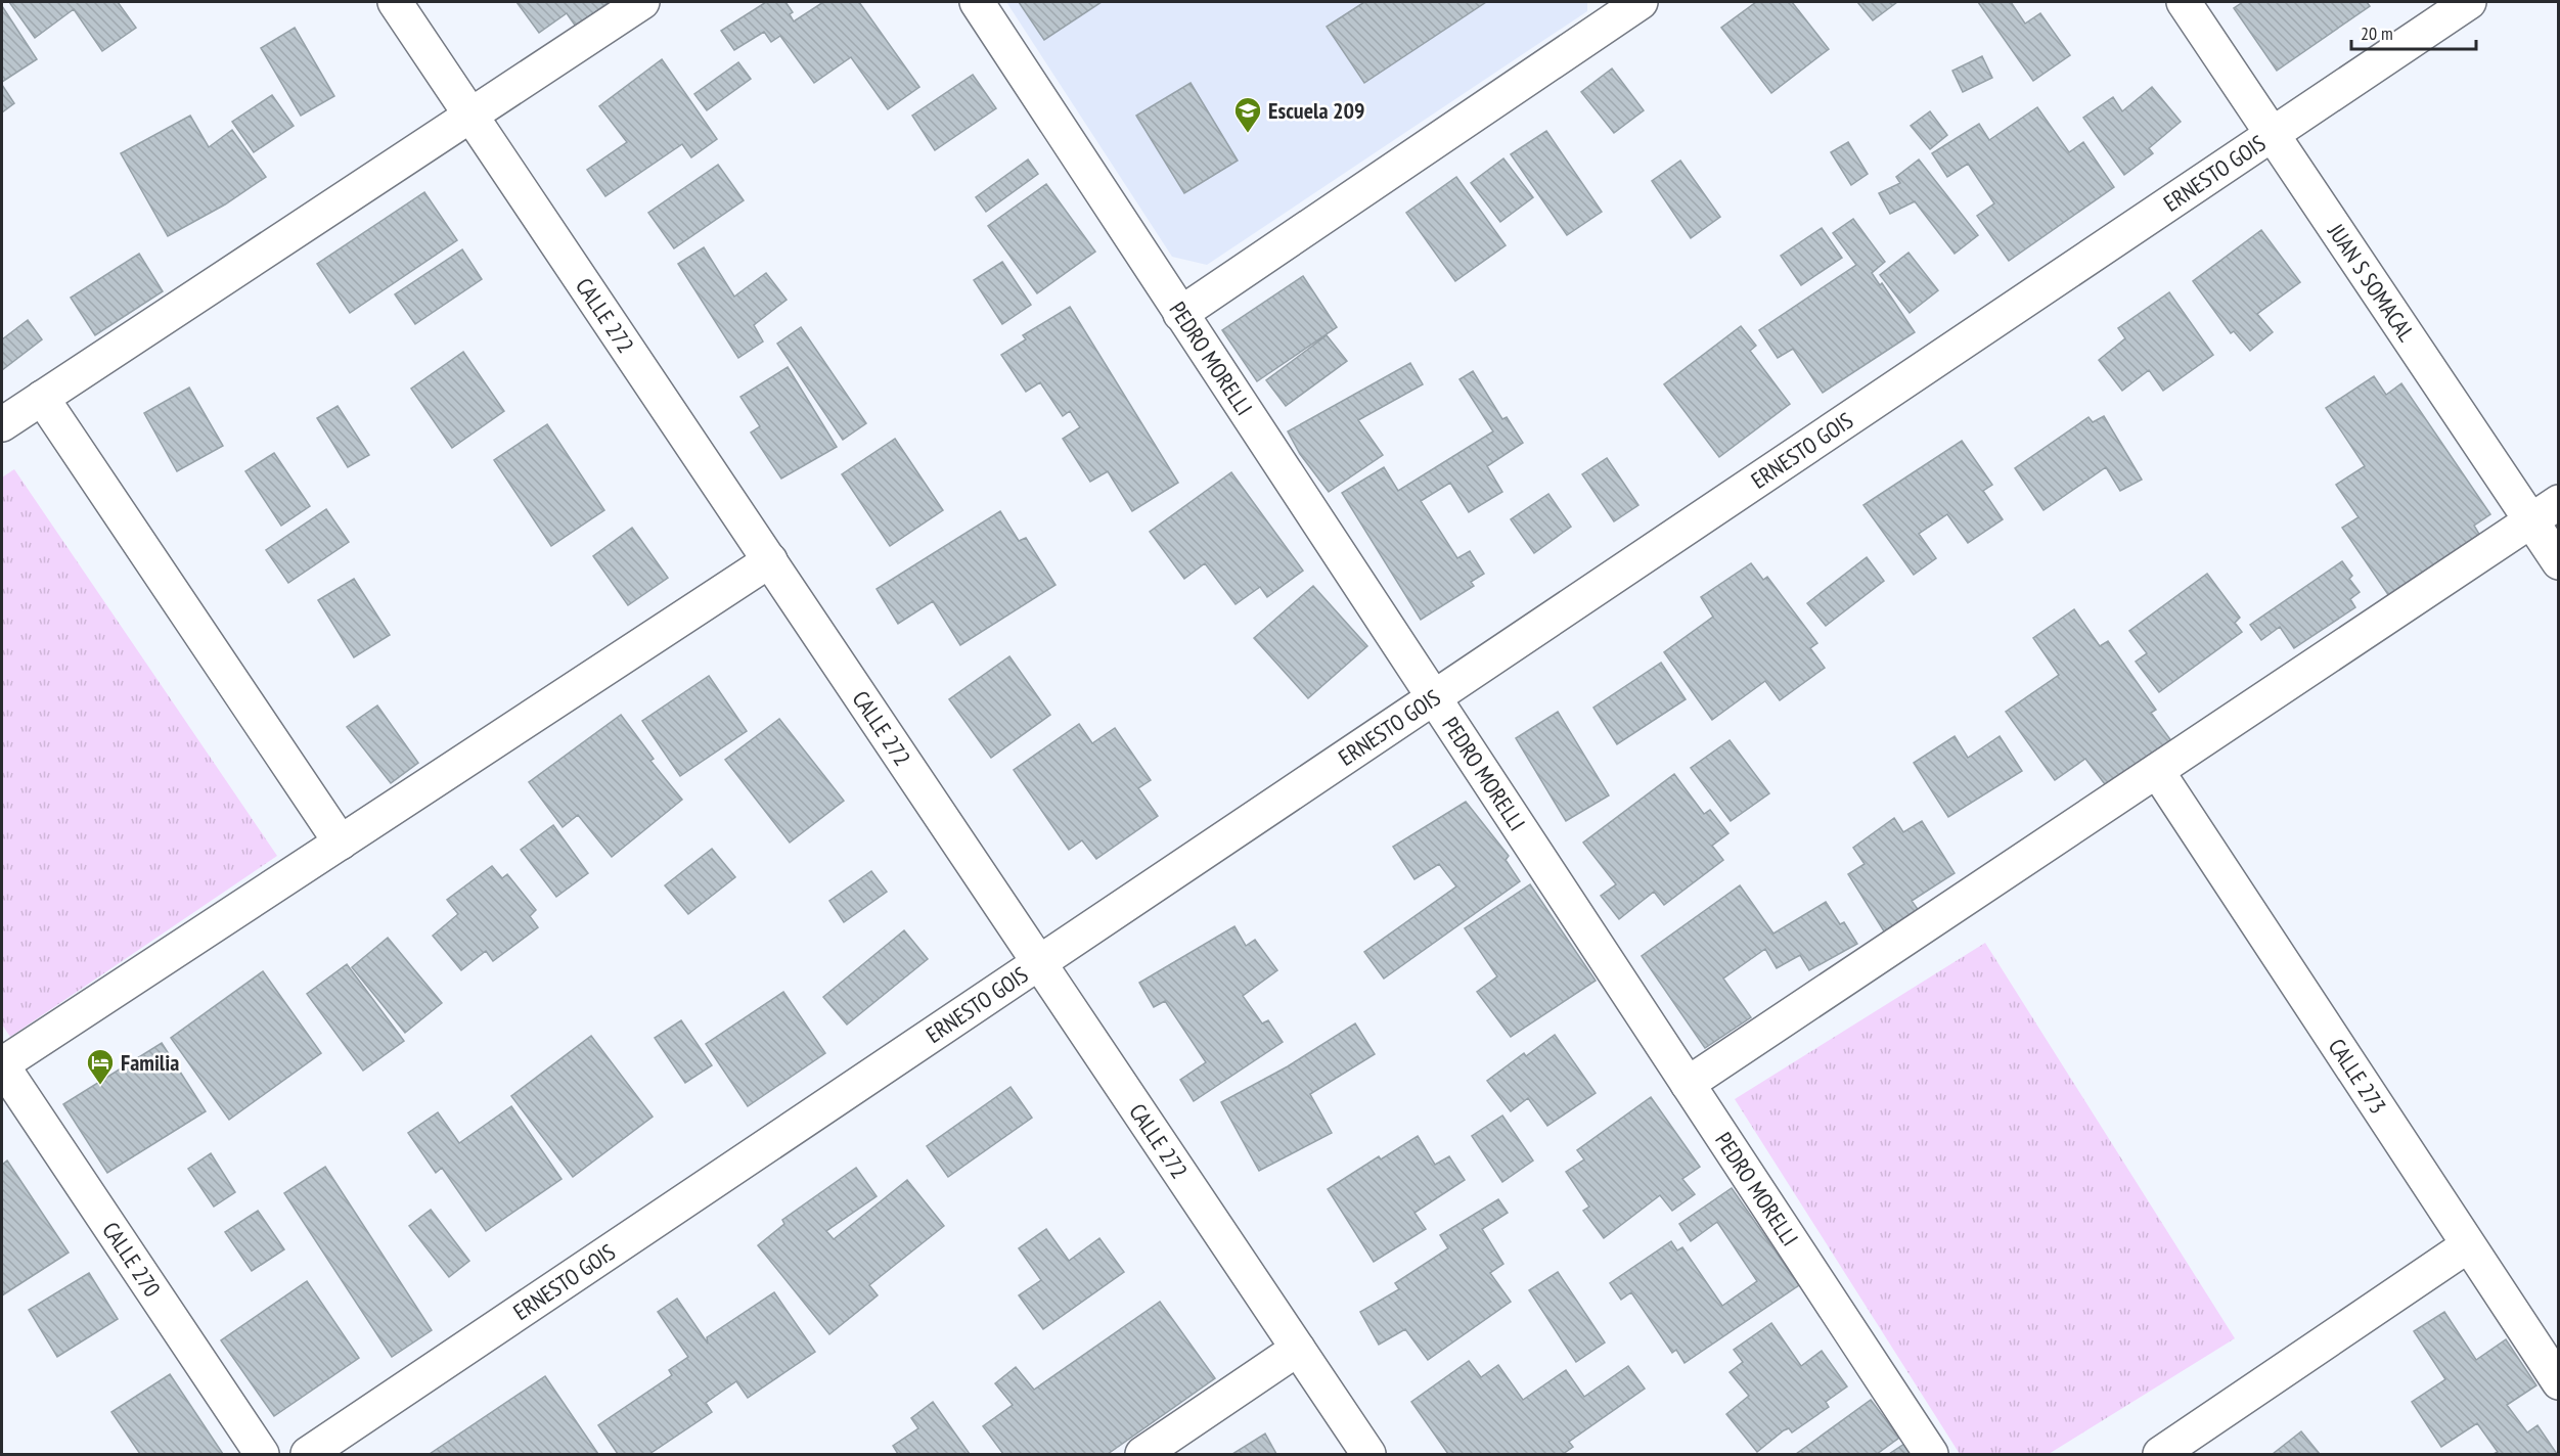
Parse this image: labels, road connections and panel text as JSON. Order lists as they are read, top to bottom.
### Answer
{
  "streets": {
    "street": [
      "ERNESTO GOIS",
      "JUAN S SOMACAL",
      "CALLE 272",
      "PEDRO MORELLI",
      "CALLE 273",
      "CALLE 270"
    ]
  },
  "crossings": [
    ["ERNESTO GOIS", "JUAN S SOMACAL"],
    ["ERNESTO GOIS", "CALLE 272"],
    ["ERNESTO GOIS", "PEDRO MORELLI"]
  ],
  "places": {
    "school or university": ["Escuela 209"],
    "hotel": ["Familia"]
  },
  "scale_bar": "20 m"
}
